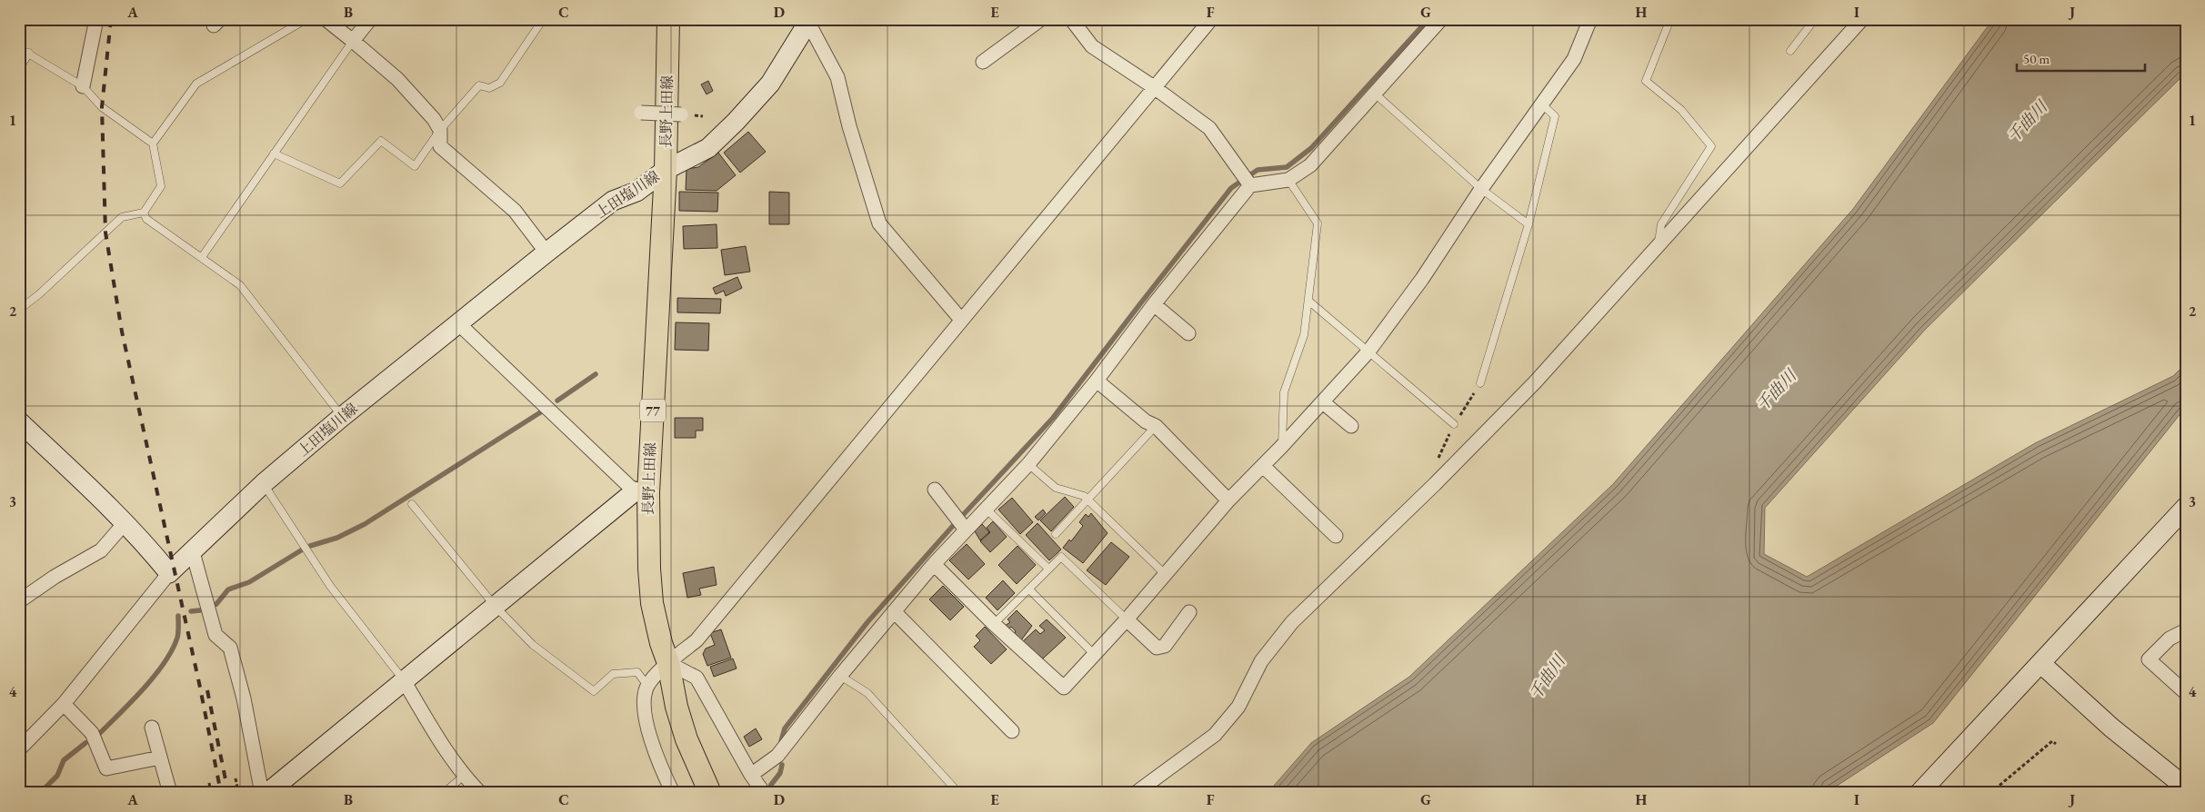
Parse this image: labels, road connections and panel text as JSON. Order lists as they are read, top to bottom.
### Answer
{
  "streets": {
    "main road": ["長野上田線", "77"],
    "street": ["上田塩川線"]
  },
  "crossings": [
    ["長野上田線", "上田塩川線"]
  ],
  "water": ["千曲川"],
  "scale_bar": "50 m",
  "grid": {
    "columns": [
      "A",
      "B",
      "C",
      "D",
      "E",
      "F",
      "G",
      "H",
      "I",
      "J"
    ],
    "rows": [
      "1",
      "2",
      "3",
      "4"
    ]
  }
}
